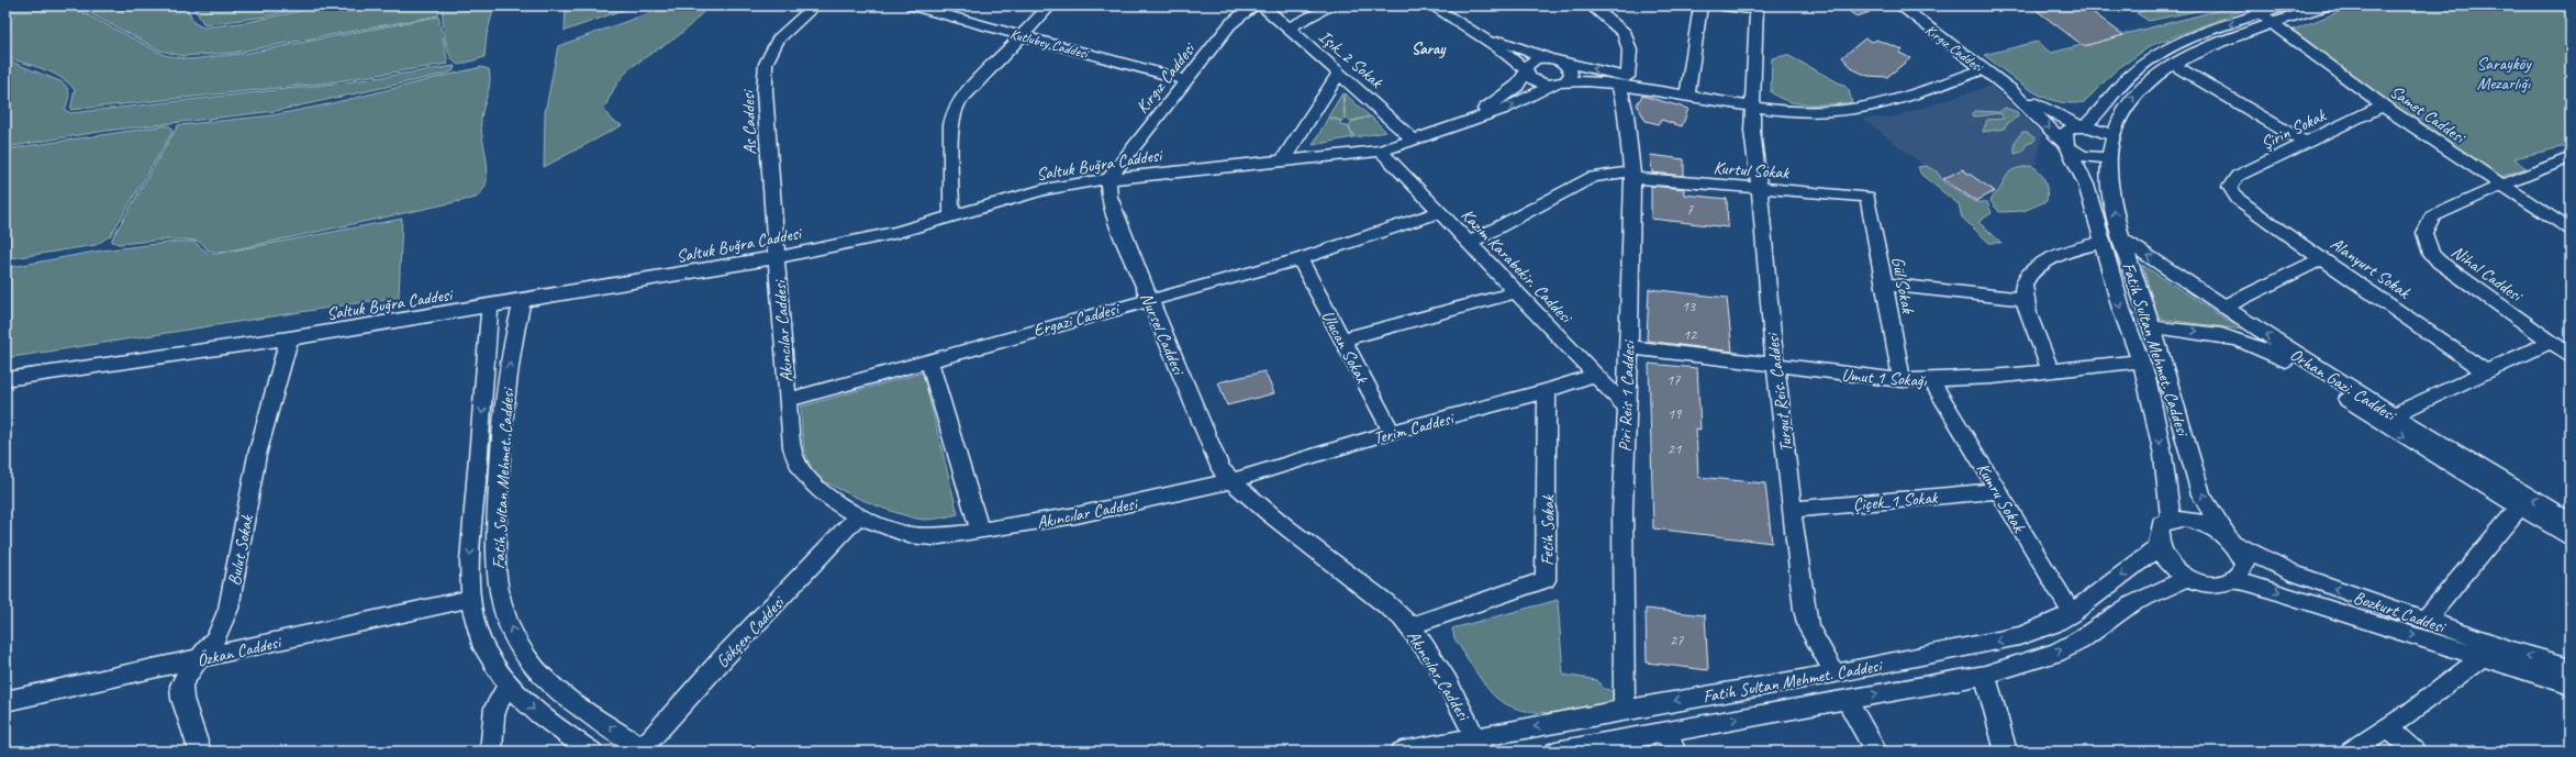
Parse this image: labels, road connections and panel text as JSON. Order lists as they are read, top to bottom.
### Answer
{
  "streets": {
    "street": [
      "Kutlubey Caddesi",
      "Kırgız Caddesi",
      "Işık_2 Sokak",
      "Samet Caddesi",
      "As Caddesi",
      "Şirin Sokak",
      "Saltuk Buğra Caddesi",
      "Kurtul Sokak",
      "Kazım Karabekir. Caddesi",
      "Alanyurt Sokak",
      "Nihal Caddesi",
      "Gül Sokak",
      "Ergazi Caddesi",
      "Akıncılar Caddesi",
      "Nursel Caddesi",
      "Ulucan Sokak",
      "Fatih Sultan Mehmet. Caddesi",
      "Umut 1 Sokağı",
      "Orhan Gazi. Caddesi",
      "Turgut Reis. Caddesi",
      "Piri Reis 1 Caddesi",
      "Terim Caddesi",
      "Kumru Sokak",
      "Çiçek_1 Sokak",
      "Fetih Sokak",
      "Bulut Sokak",
      "Bozkurt Caddesi",
      "Gökçen Caddesi",
      "Özkan Caddesi"
    ]
  },
  "crossings": [
    ["Kutlubey Caddesi", "Kırgız Caddesi"],
    ["Kırgız Caddesi", "Saltuk Buğra Caddesi"],
    ["Kırgız Caddesi", "Nursel Caddesi"],
    ["Kırgız Caddesi", "Fatih Sultan Mehmet. Caddesi"],
    ["Işık_2 Sokak", "Saltuk Buğra Caddesi"],
    ["Samet Caddesi", "Şirin Sokak"],
    ["Samet Caddesi", "Nihal Caddesi"],
    ["Samet Caddesi", "Fatih Sultan Mehmet. Caddesi"],
    ["As Caddesi", "Saltuk Buğra Caddesi"],
    ["As Caddesi", "Akıncılar Caddesi"],
    ["Şirin Sokak", "Alanyurt Sokak"],
    ["Saltuk Buğra Caddesi", "Kazım Karabekir. Caddesi"],
    ["Saltuk Buğra Caddesi", "Akıncılar Caddesi"],
    ["Saltuk Buğra Caddesi", "Nursel Caddesi"],
    ["Saltuk Buğra Caddesi", "Fatih Sultan Mehmet. Caddesi"],
    ["Saltuk Buğra Caddesi", "Bulut Sokak"],
    ["Kurtul Sokak", "Kazım Karabekir. Caddesi"],
    ["Kurtul Sokak", "Gül Sokak"],
    ["Kurtul Sokak", "Turgut Reis. Caddesi"],
    ["Kurtul Sokak", "Piri Reis 1 Caddesi"],
    ["Kazım Karabekir. Caddesi", "Ergazi Caddesi"],
    ["Kazım Karabekir. Caddesi", "Piri Reis 1 Caddesi"],
    ["Kazım Karabekir. Caddesi", "Terim Caddesi"],
    ["Gül Sokak", "Umut 1 Sokağı"],
    ["Ergazi Caddesi", "Akıncılar Caddesi"],
    ["Ergazi Caddesi", "Nursel Caddesi"],
    ["Ergazi Caddesi", "Ulucan Sokak"],
    ["Akıncılar Caddesi", "Nursel Caddesi"],
    ["Akıncılar Caddesi", "Fatih Sultan Mehmet. Caddesi"],
    ["Akıncılar Caddesi", "Terim Caddesi"],
    ["Akıncılar Caddesi", "Fetih Sokak"],
    ["Akıncılar Caddesi", "Gökçen Caddesi"],
    ["Nursel Caddesi", "Terim Caddesi"],
    ["Ulucan Sokak", "Terim Caddesi"],
    ["Fatih Sultan Mehmet. Caddesi", "Umut 1 Sokağı"],
    ["Fatih Sultan Mehmet. Caddesi", "Orhan Gazi. Caddesi"],
    ["Fatih Sultan Mehmet. Caddesi", "Turgut Reis. Caddesi"],
    ["Fatih Sultan Mehmet. Caddesi", "Piri Reis 1 Caddesi"],
    ["Fatih Sultan Mehmet. Caddesi", "Kumru Sokak"],
    ["Fatih Sultan Mehmet. Caddesi", "Bozkurt Caddesi"],
    ["Fatih Sultan Mehmet. Caddesi", "Gökçen Caddesi"],
    ["Fatih Sultan Mehmet. Caddesi", "Özkan Caddesi"],
    ["Umut 1 Sokağı", "Turgut Reis. Caddesi"],
    ["Umut 1 Sokağı", "Piri Reis 1 Caddesi"],
    ["Umut 1 Sokağı", "Kumru Sokak"],
    ["Turgut Reis. Caddesi", "Çiçek_1 Sokak"],
    ["Terim Caddesi", "Fetih Sokak"],
    ["Kumru Sokak", "Çiçek_1 Sokak"],
    ["Bulut Sokak", "Özkan Caddesi"]
  ],
  "districts": ["Saray"],
  "parks": ["Sarayköy Mezarlığı"],
  "house_numbers": [
    "7",
    "13",
    "12",
    "17",
    "19",
    "21",
    "27"
  ]
}
